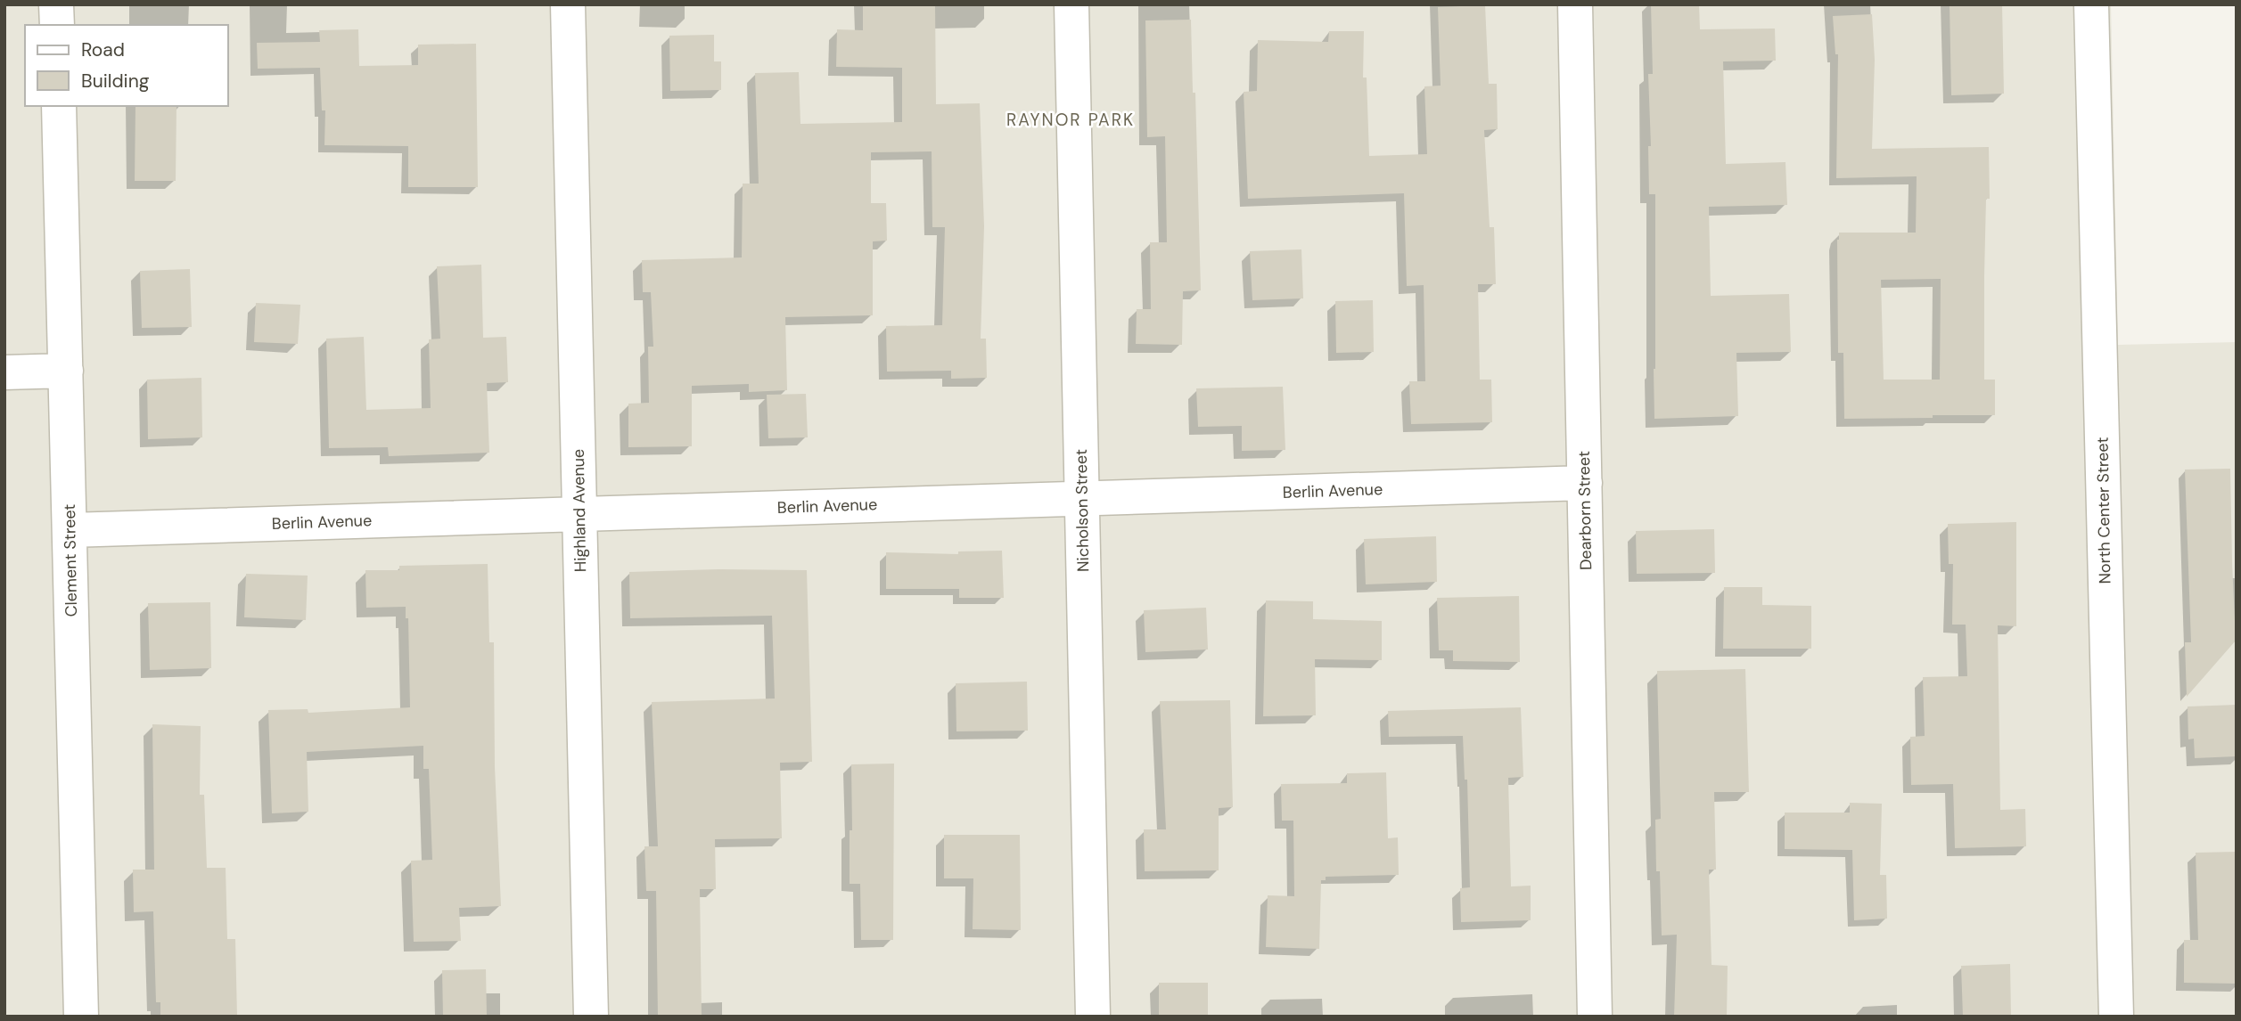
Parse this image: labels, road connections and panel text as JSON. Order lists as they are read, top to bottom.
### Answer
{
  "streets": {
    "street": [
      "Berlin Avenue",
      "Highland Avenue",
      "Nicholson Street",
      "Dearborn Street",
      "North Center Street",
      "Clement Street"
    ]
  },
  "crossings": [
    ["Berlin Avenue", "Highland Avenue"],
    ["Berlin Avenue", "Nicholson Street"],
    ["Berlin Avenue", "Dearborn Street"],
    ["Berlin Avenue", "Clement Street"]
  ],
  "districts": ["RAYNOR PARK"],
  "legend": ["Road", "Building"]
}
